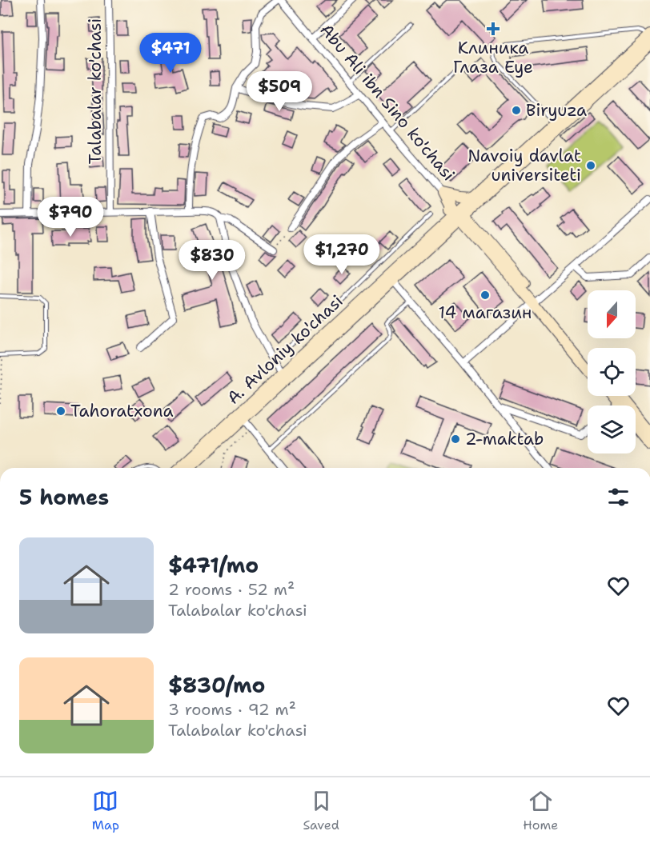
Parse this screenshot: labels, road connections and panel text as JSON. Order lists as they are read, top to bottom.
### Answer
{
  "streets": {
    "main road": ["Abu Ali ibn Sino ko'chasi", "A. Avloniy ko'chasi"],
    "street": ["Talabalar ko'chasi"]
  },
  "crossings": [
    ["Abu Ali ibn Sino ko'chasi", "A. Avloniy ko'chasi"]
  ],
  "places": {
    "health": ["Клиника Глаза Eye"],
    "other": [
      "Biryuza",
      "Navoiy davlat universiteti",
      "14 магазин",
      "Tahoratxona",
      "2-maktab"
    ]
  },
  "north": "bottom",
  "page": {
    "price": [
      "$471",
      "$509",
      "$790",
      "$1,270",
      "$830"
    ],
    "heading": "5 homes",
    "list": [
      {
        "name": "$471/mo",
        "note": "2 rooms · 52 m² · Talabalar ko'chasi"
      },
      {
        "name": "$830/mo",
        "note": "3 rooms · 92 m² · Talabalar ko'chasi"
      }
    ],
    "tabs": ["Map", "Saved", "Home"]
  }
}
